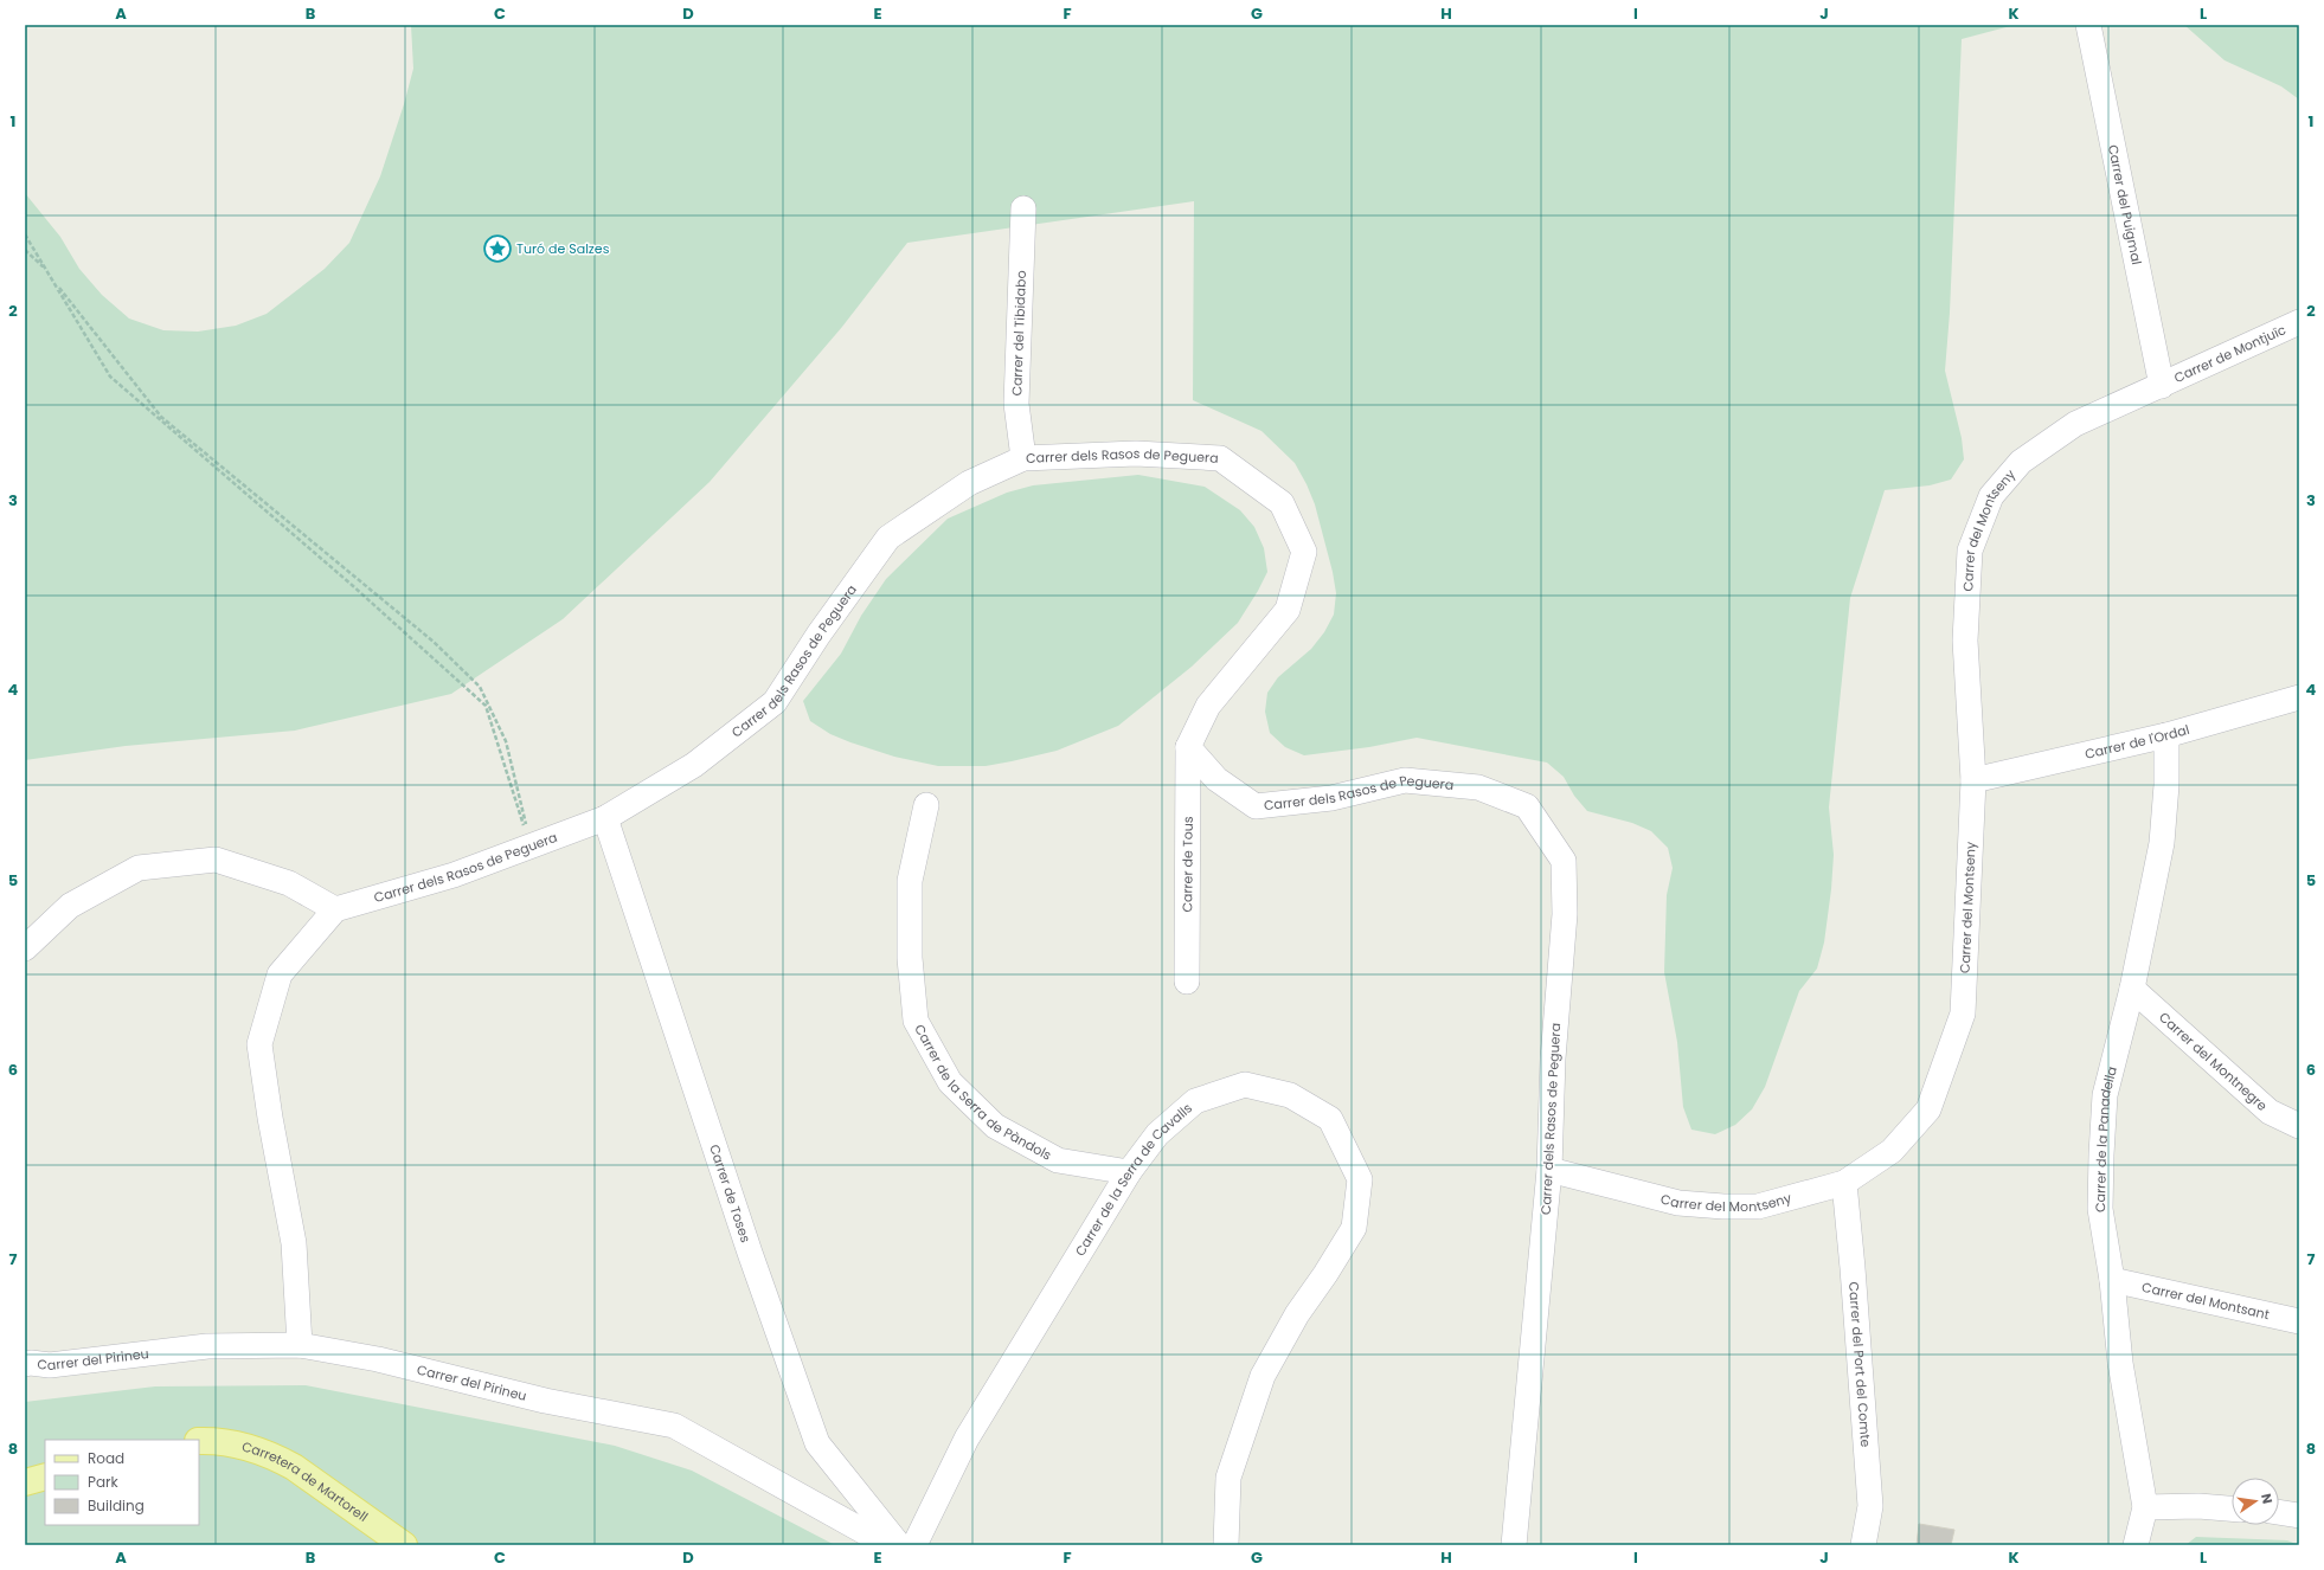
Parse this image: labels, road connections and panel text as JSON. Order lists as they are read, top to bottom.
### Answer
{
  "streets": {
    "main road": ["Carretera de Martorell"],
    "street": [
      "Carrer del Puigmal",
      "Carrer del Tibidabo",
      "Carrer de Montjuïc",
      "Carrer dels Rasos de Peguera",
      "Carrer del Montseny",
      "Carrer de l'Ordal",
      "Carrer de Tous",
      "Carrer del Montnegre",
      "Carrer de la Serra de Pàndols",
      "Carrer de la Panadella",
      "Carrer de la Serra de Cavalls",
      "Carrer de Toses",
      "Carrer del Montsant",
      "Carrer del Pirineu",
      "Carrer del Port del Comte"
    ]
  },
  "crossings": [
    ["Carrer del Puigmal", "Carrer de Montjuïc"],
    ["Carrer del Puigmal", "Carrer del Montseny"],
    ["Carrer del Tibidabo", "Carrer dels Rasos de Peguera"],
    ["Carrer de Montjuïc", "Carrer del Montseny"],
    ["Carrer dels Rasos de Peguera", "Carrer del Montseny"],
    ["Carrer dels Rasos de Peguera", "Carrer de Tous"],
    ["Carrer dels Rasos de Peguera", "Carrer de Toses"],
    ["Carrer del Montseny", "Carrer de l'Ordal"],
    ["Carrer del Montseny", "Carrer del Port del Comte"],
    ["Carrer de l'Ordal", "Carrer de la Panadella"],
    ["Carrer del Montnegre", "Carrer de la Panadella"],
    ["Carrer de la Serra de Pàndols", "Carrer de la Serra de Cavalls"],
    ["Carrer de la Panadella", "Carrer del Montsant"]
  ],
  "places": {
    "place": ["Turó de Salzes"]
  },
  "legend": ["Road", "Park", "Building"],
  "north": "right",
  "grid": {
    "columns": [
      "A",
      "B",
      "C",
      "D",
      "E",
      "F",
      "G",
      "H",
      "I",
      "J",
      "K",
      "L"
    ],
    "rows": [
      "1",
      "2",
      "3",
      "4",
      "5",
      "6",
      "7",
      "8"
    ]
  }
}
